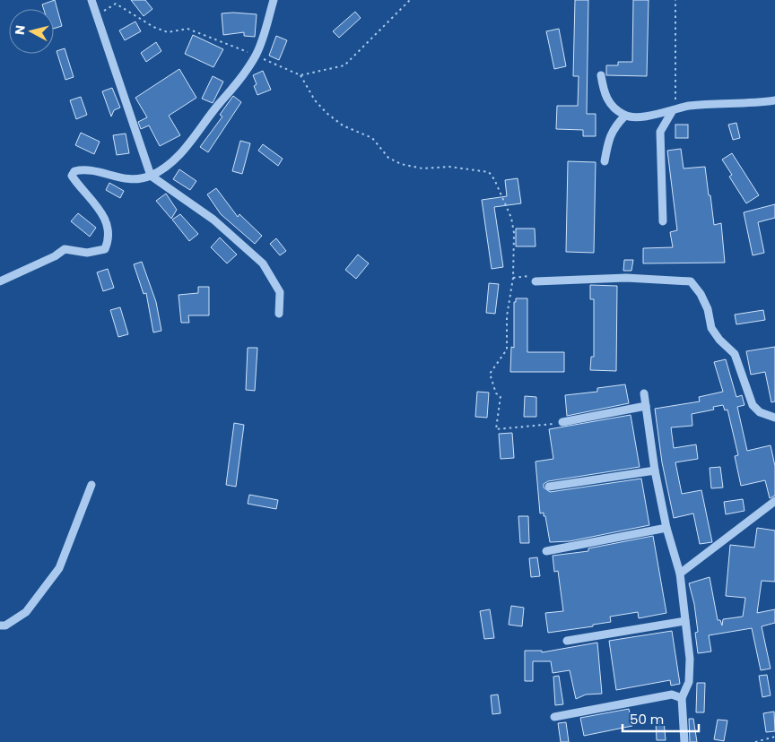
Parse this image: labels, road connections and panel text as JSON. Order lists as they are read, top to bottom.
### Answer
{
  "scale_bar": "50 m",
  "north": "left"
}
